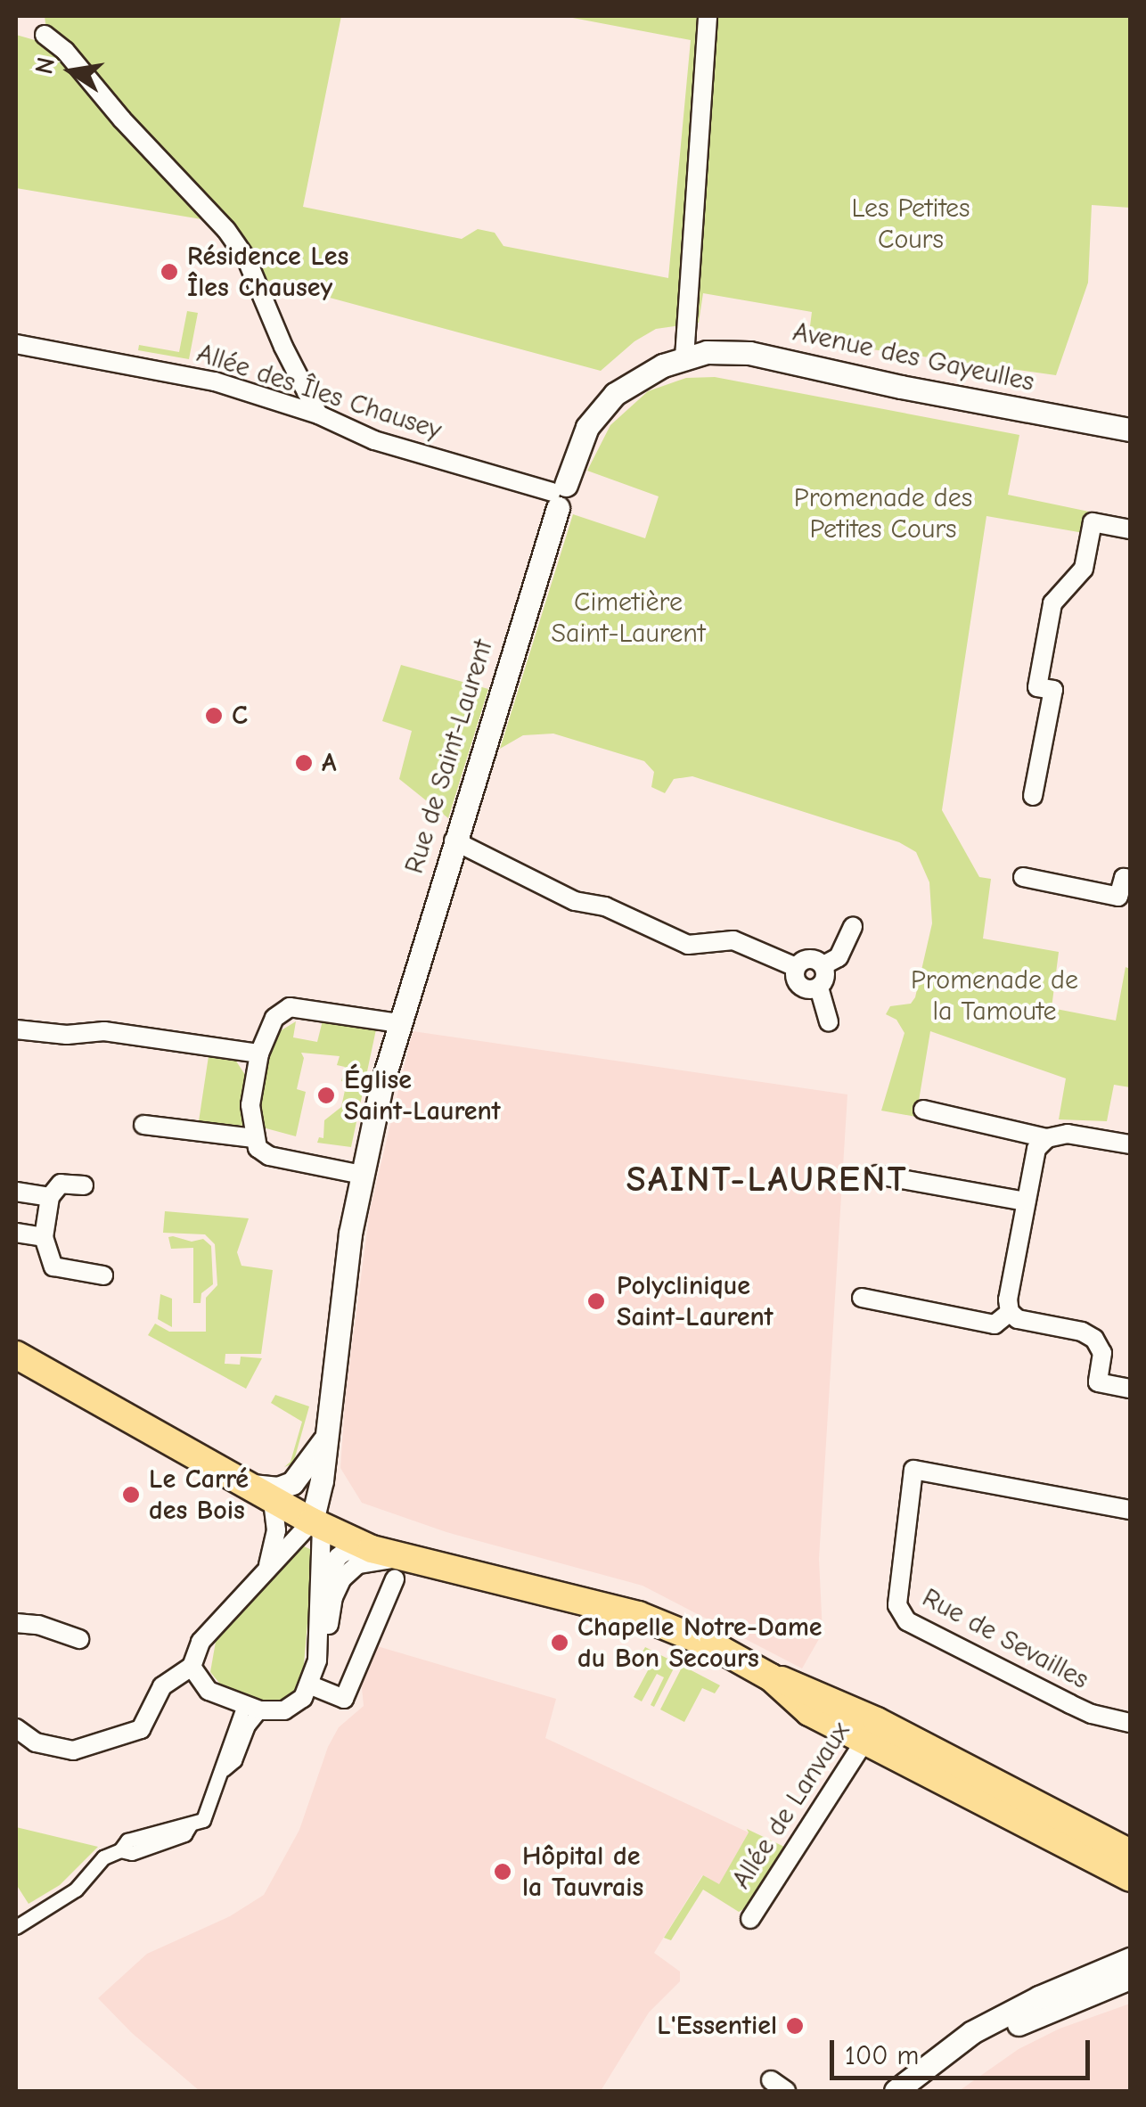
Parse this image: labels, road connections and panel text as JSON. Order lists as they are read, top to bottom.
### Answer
{
  "streets": {
    "street": [
      "Avenue des Gayeulles",
      "Allée des Îles Chausey",
      "Rue de Saint-Laurent",
      "Rue de Sevailles",
      "Allée de Lanvaux"
    ]
  },
  "crossings": [
    ["Avenue des Gayeulles", "Rue de Saint-Laurent"],
    ["Allée des Îles Chausey", "Rue de Saint-Laurent"]
  ],
  "districts": ["SAINT-LAURENT"],
  "parks": [
    "Les Petites Cours",
    "Promenade des Petites Cours",
    "Cimetière Saint-Laurent",
    "Promenade de la Tamoute"
  ],
  "places": [
    "Résidence Les Îles Chausey",
    "C",
    "A",
    "Église Saint-Laurent",
    "Polyclinique Saint-Laurent",
    "Le Carré des Bois",
    "Chapelle Notre-Dame du Bon Secours",
    "Hôpital de la Tauvrais",
    "L'Essentiel"
  ],
  "scale_bar": "100 m",
  "north": "left"
}
